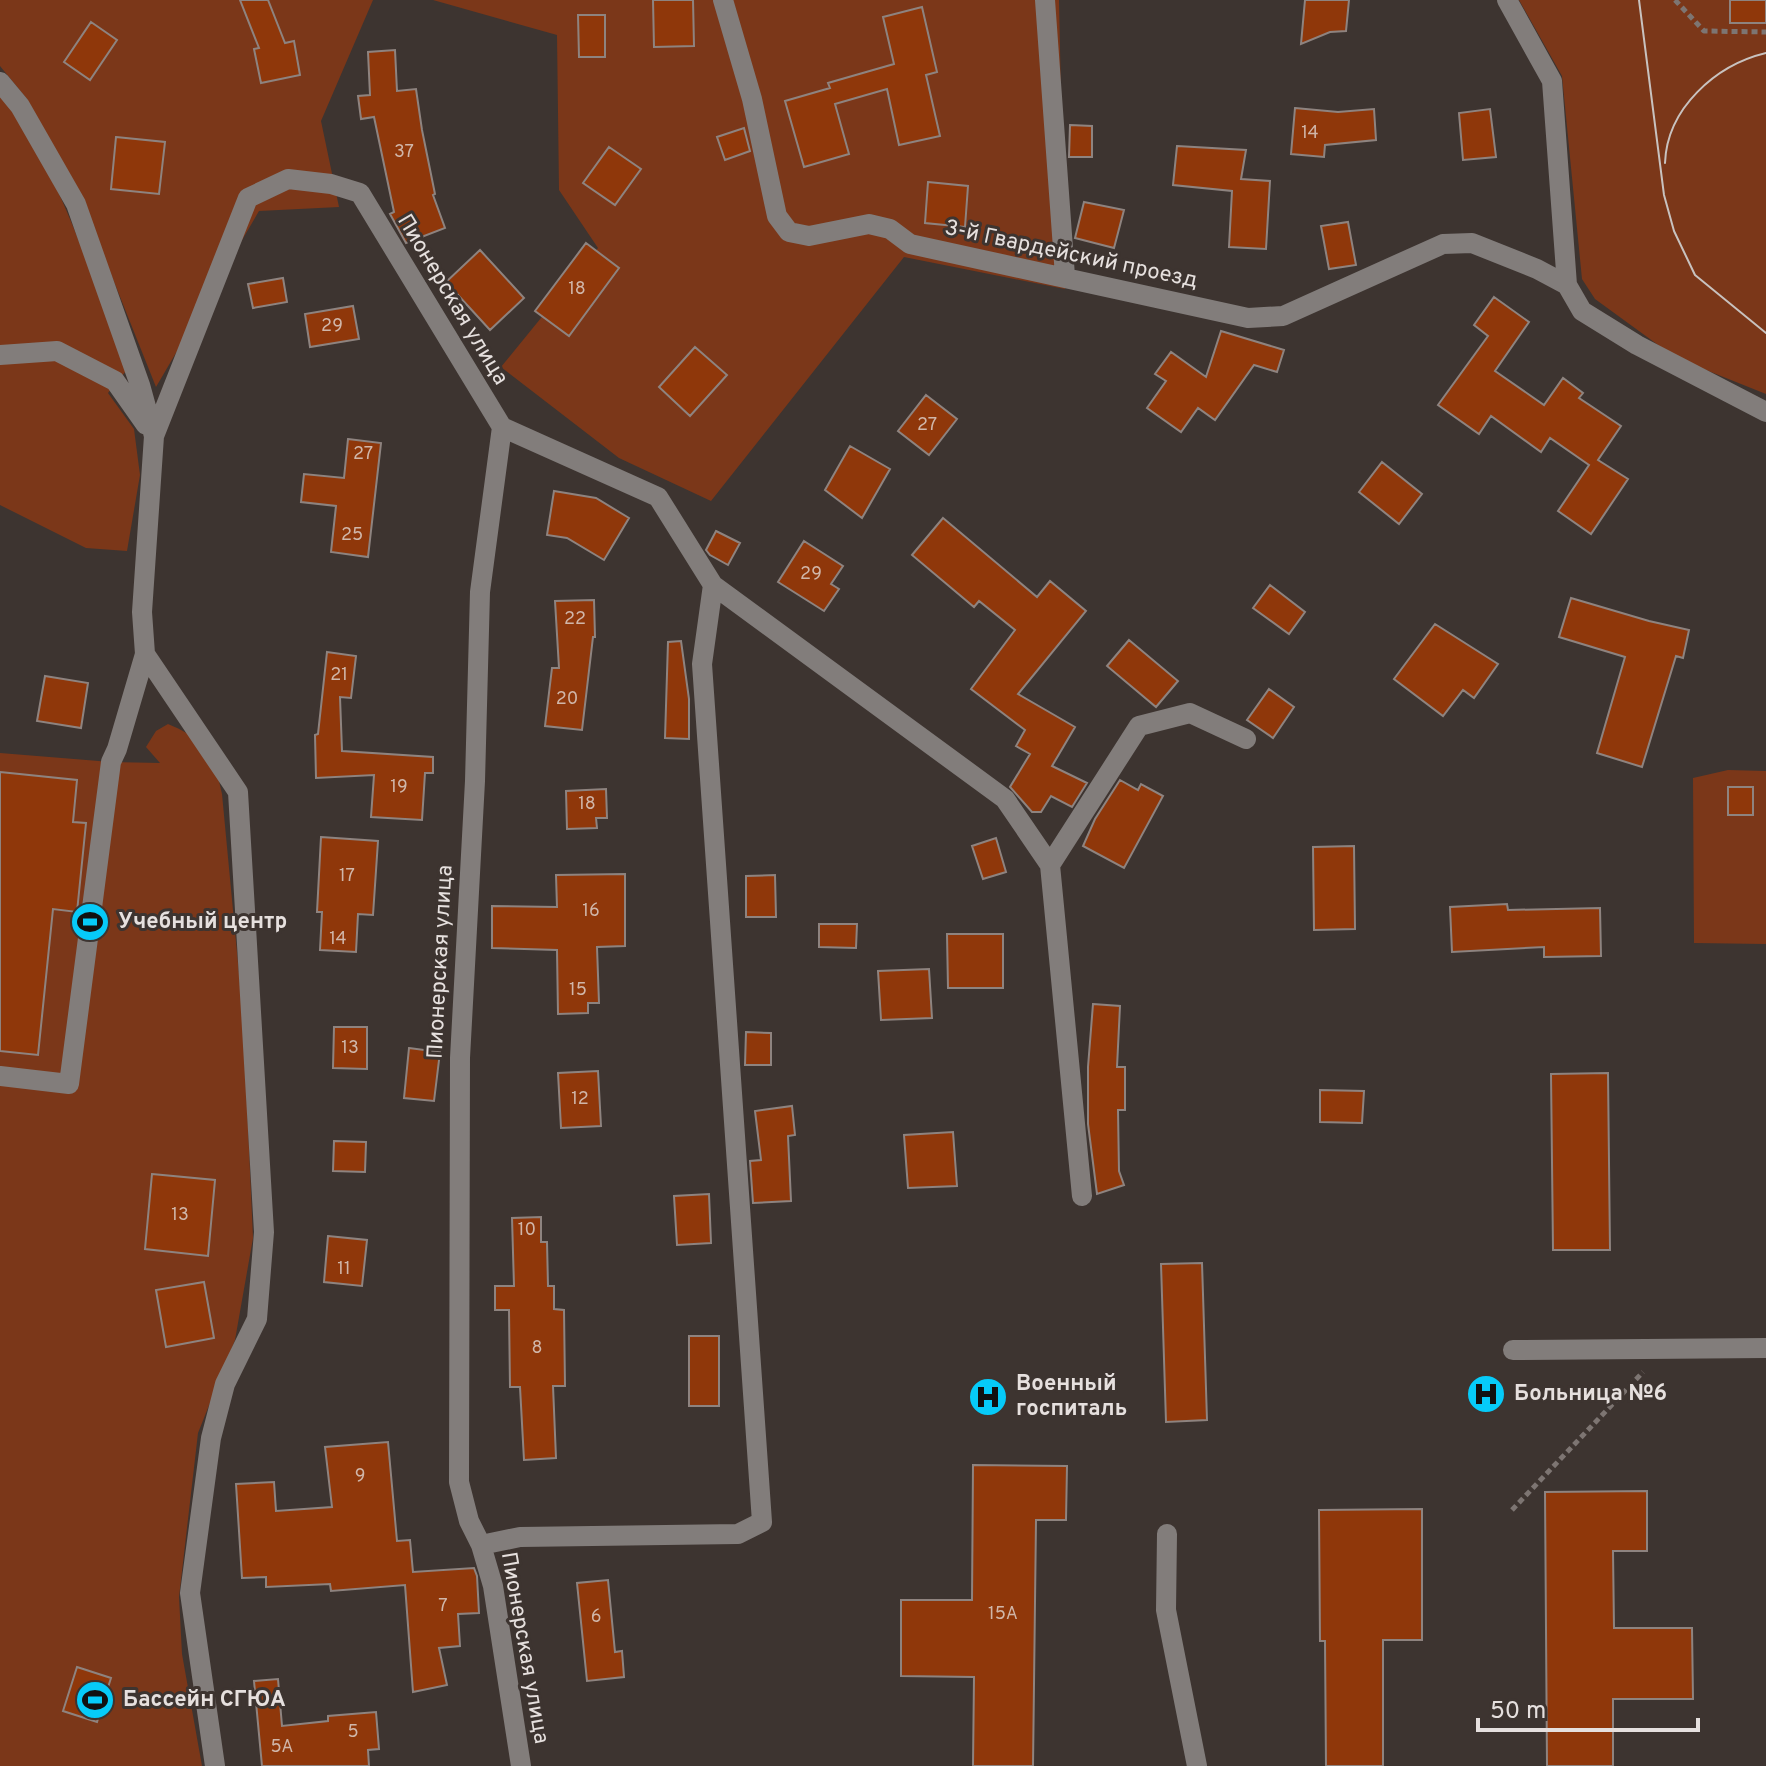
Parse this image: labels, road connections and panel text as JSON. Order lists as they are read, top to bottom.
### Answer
{
  "streets": {
    "street": ["3-й Гвардейский проезд", "Пионерская улица"]
  },
  "places": {
    "sports": ["Учебный центр", "Бассейн СГЮА"],
    "hospital": ["Больница №6", "Военный госпиталь"]
  },
  "house_numbers": [
    "14",
    "37",
    "18",
    "29",
    "27",
    "27",
    "25",
    "29",
    "22",
    "21",
    "20",
    "19",
    "18",
    "17",
    "16",
    "14",
    "15",
    "13",
    "12",
    "13",
    "10",
    "11",
    "8",
    "9",
    "7",
    "15А",
    "6",
    "5",
    "5А"
  ],
  "scale_bar": "50 m"
}
